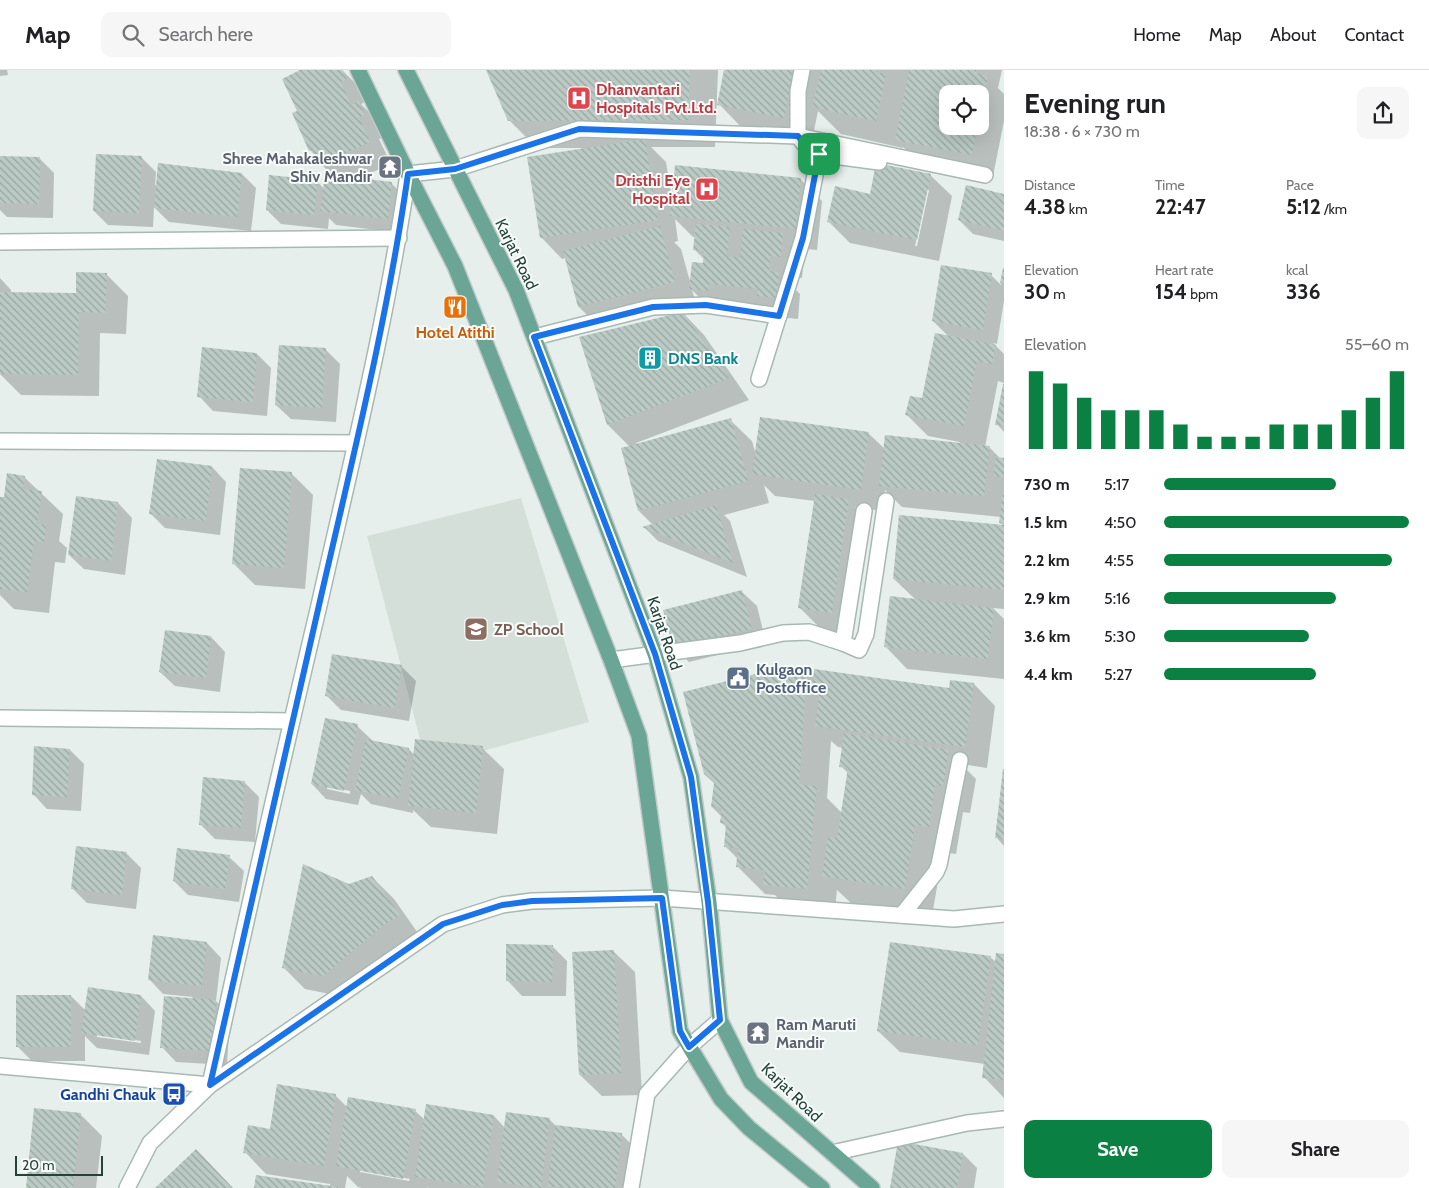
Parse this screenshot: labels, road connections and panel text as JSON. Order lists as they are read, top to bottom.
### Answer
{
  "streets": {
    "main road": ["Karjat Road"]
  },
  "places": {
    "hospital": ["Dhanvantari Hospitals Pvt.Ltd.", "Dristhi Eye Hospital"],
    "temple": ["Shree Mahakaleshwar Shiv Mandir", "Ram Maruti Mandir"],
    "restaurant": ["Hotel Atithi"],
    "building": ["DNS Bank"],
    "school or university": ["ZP School"],
    "public building": ["Kulgaon Postoffice"],
    "bus stop": ["Gandhi Chauk"]
  },
  "scale_bar": "20 m",
  "page": {
    "header": "Map",
    "search": "Search here",
    "nav": [
      "Home",
      "Map",
      "About",
      "Contact"
    ],
    "heading": ["Evening run", "18:38 · 6 × 730 m"],
    "stats": [
      ["Distance", "4.38 km"],
      ["Time", "22:47"],
      ["Pace", "5:12 /km"],
      ["Elevation", "30 m"],
      ["Heart rate", "154 bpm"],
      ["kcal", "336"]
    ],
    "chart": ["Elevation", "55–60 m"],
    "list": [
      {
        "name": "730 m",
        "note": "5:17"
      },
      {
        "name": "1.5 km",
        "note": "4:50"
      },
      {
        "name": "2.2 km",
        "note": "4:55"
      },
      {
        "name": "2.9 km",
        "note": "5:16"
      },
      {
        "name": "3.6 km",
        "note": "5:30"
      },
      {
        "name": "4.4 km",
        "note": "5:27"
      }
    ],
    "buttons": ["Save", "Share"],
    "scale": "20 m"
  }
}
